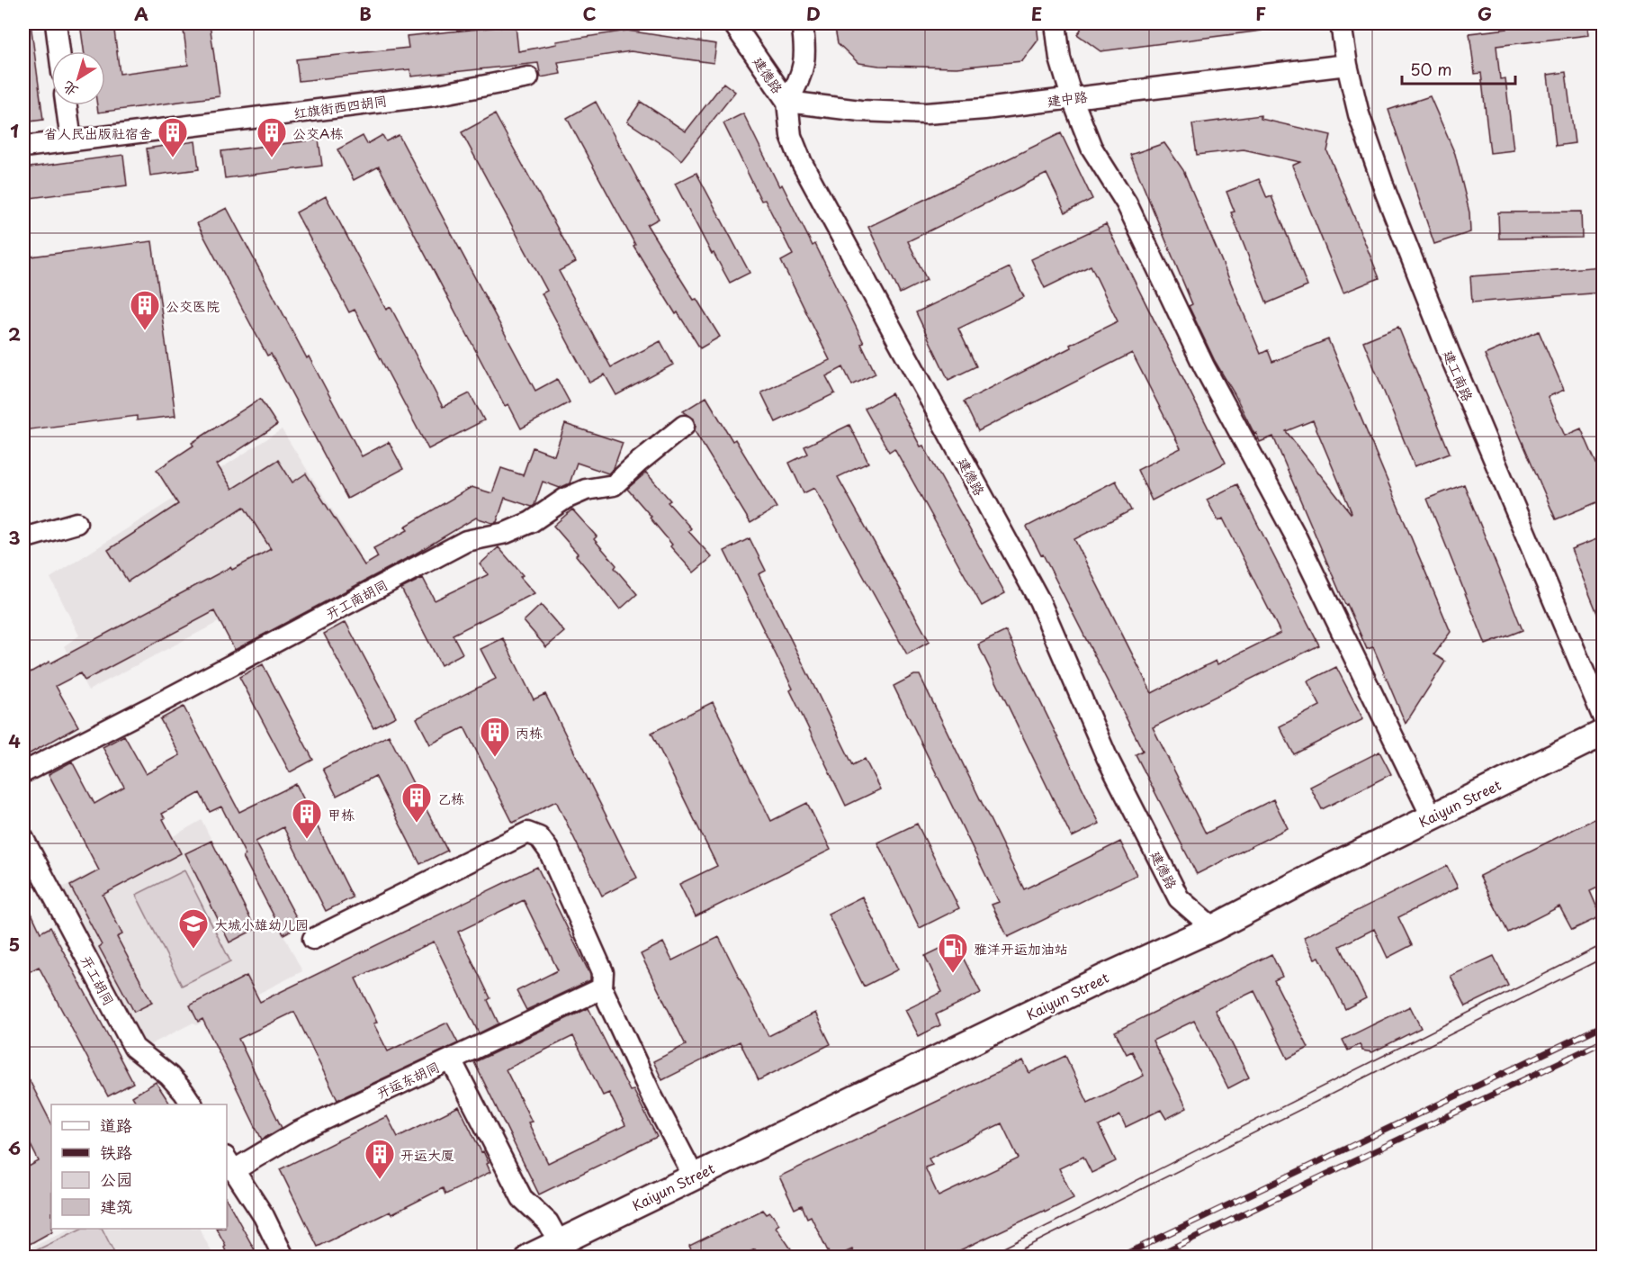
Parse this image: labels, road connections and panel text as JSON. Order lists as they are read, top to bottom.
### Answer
{
  "streets": {
    "main road": ["Kaiyun Street"],
    "street": [
      "建德路",
      "建中路",
      "红旗街西四胡同",
      "建工南路",
      "开工南胡同",
      "开工胡同",
      "开运东胡同"
    ]
  },
  "crossings": [
    ["建德路", "建中路"],
    ["建德路", "Kaiyun Street"],
    ["建中路", "建工南路"],
    ["Kaiyun Street", "开运东胡同"]
  ],
  "places": {
    "building": [
      "省人民出版社宿舍",
      "公交A栋",
      "公交医院",
      "丙栋",
      "乙栋",
      "甲栋",
      "开运大厦"
    ],
    "school or university": ["大城小雄幼儿园"],
    "fuel station": ["雅洋开运加油站"]
  },
  "legend": [
    "道路",
    "铁路",
    "公园",
    "建筑"
  ],
  "scale_bar": "50 m",
  "north": "bottom left",
  "grid": {
    "columns": [
      "A",
      "B",
      "C",
      "D",
      "E",
      "F",
      "G"
    ],
    "rows": [
      "1",
      "2",
      "3",
      "4",
      "5",
      "6"
    ]
  }
}
